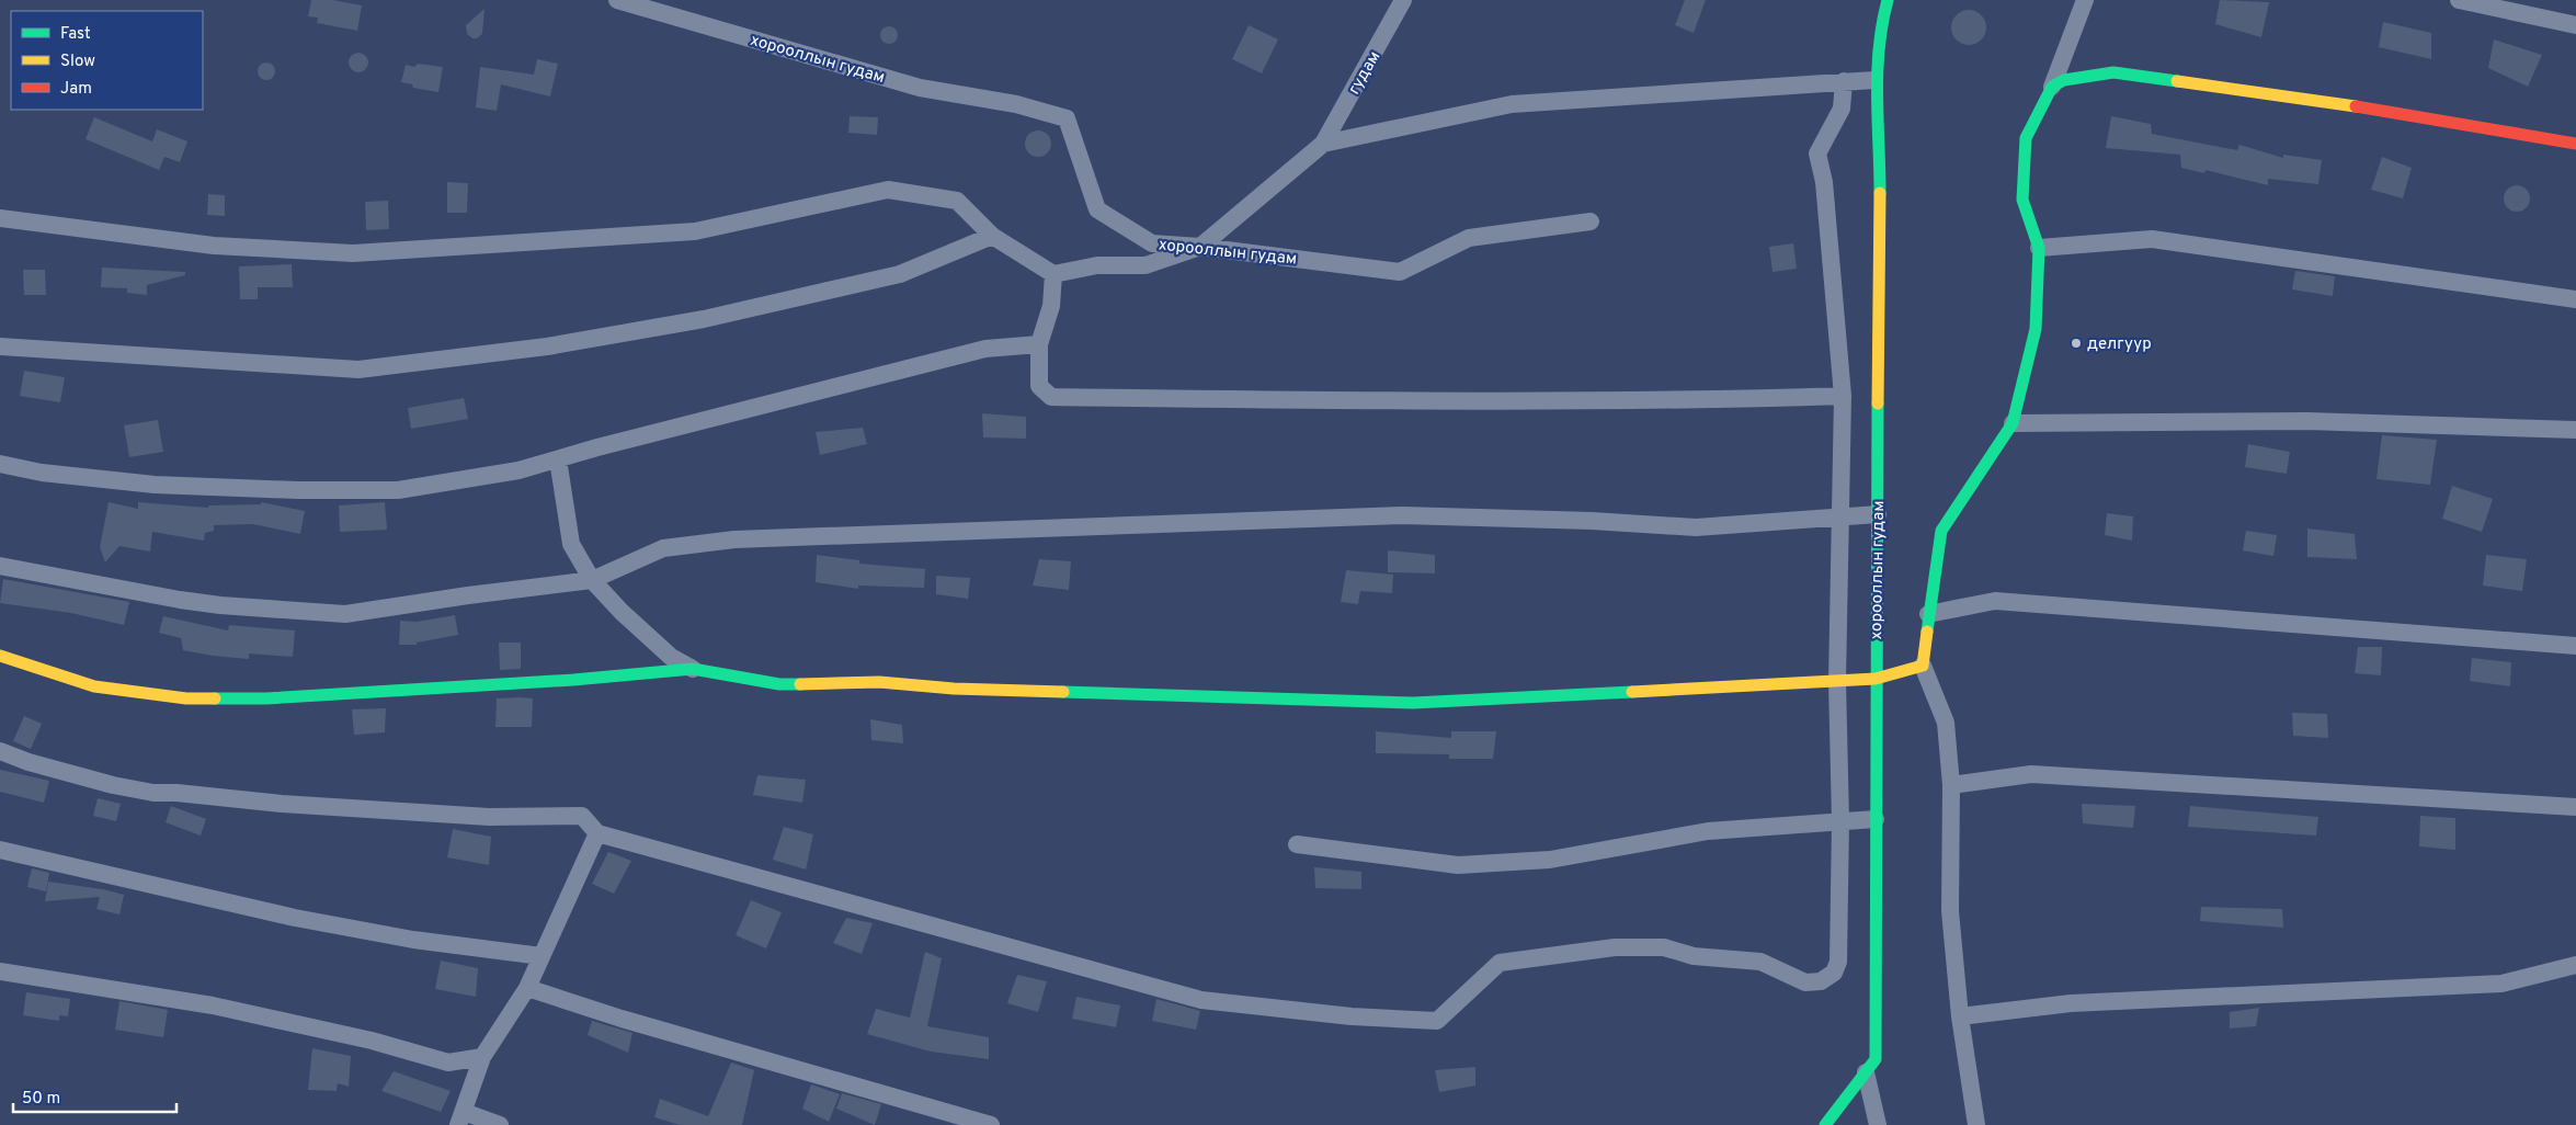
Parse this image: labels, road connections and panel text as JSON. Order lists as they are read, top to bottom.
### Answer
{
  "streets": {
    "street": ["хорооллын гудам", "гудам"]
  },
  "places": ["делгуур"],
  "legend": ["Fast", "Slow", "Jam"],
  "scale_bar": "50 m"
}
